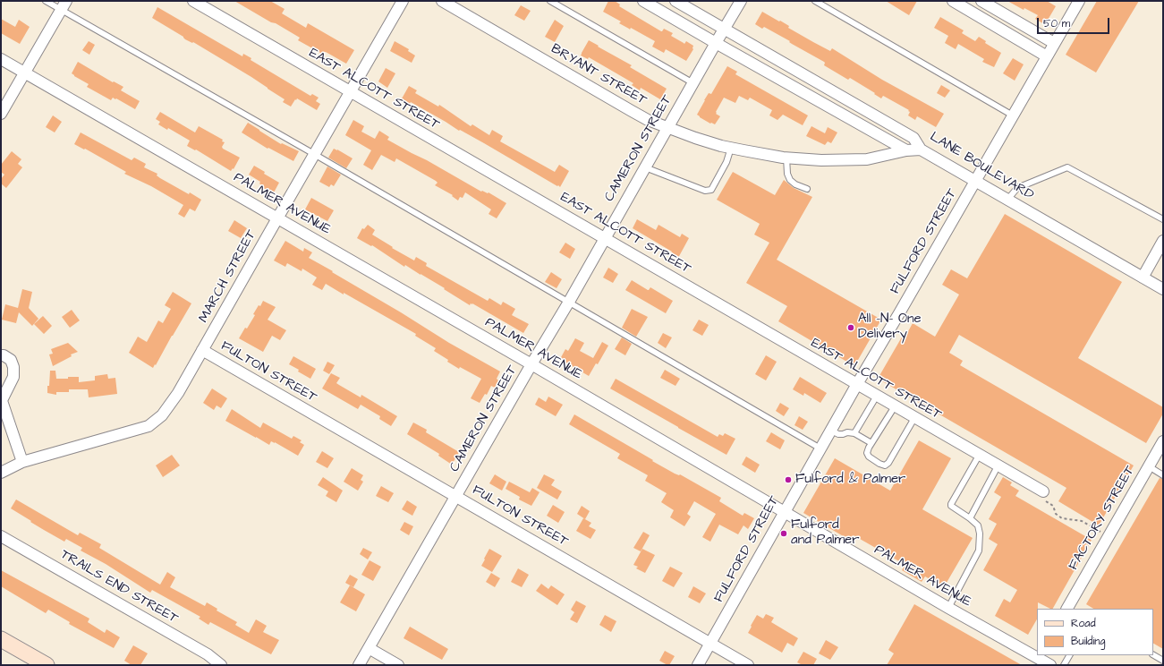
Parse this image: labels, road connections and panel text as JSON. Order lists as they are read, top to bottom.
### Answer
{
  "streets": {
    "street": [
      "BRYANT STREET",
      "EAST ALCOTT STREET",
      "CAMERON STREET",
      "LANE BOULEVARD",
      "PALMER AVENUE",
      "FULFORD STREET",
      "MARCH STREET",
      "FULTON STREET",
      "FACTORY STREET",
      "TRAILS END STREET"
    ]
  },
  "crossings": [
    ["BRYANT STREET", "CAMERON STREET"],
    ["BRYANT STREET", "LANE BOULEVARD"],
    ["EAST ALCOTT STREET", "CAMERON STREET"],
    ["EAST ALCOTT STREET", "FULFORD STREET"],
    ["EAST ALCOTT STREET", "MARCH STREET"],
    ["CAMERON STREET", "LANE BOULEVARD"],
    ["CAMERON STREET", "PALMER AVENUE"],
    ["CAMERON STREET", "FULTON STREET"],
    ["LANE BOULEVARD", "FULFORD STREET"],
    ["PALMER AVENUE", "FULFORD STREET"],
    ["PALMER AVENUE", "MARCH STREET"],
    ["FULFORD STREET", "FULTON STREET"],
    ["MARCH STREET", "FULTON STREET"]
  ],
  "places": ["All -N- One Delivery", "Fulford & Palmer", "Fulford and Palmer"],
  "legend": ["Road", "Building"],
  "scale_bar": "50 m"
}
